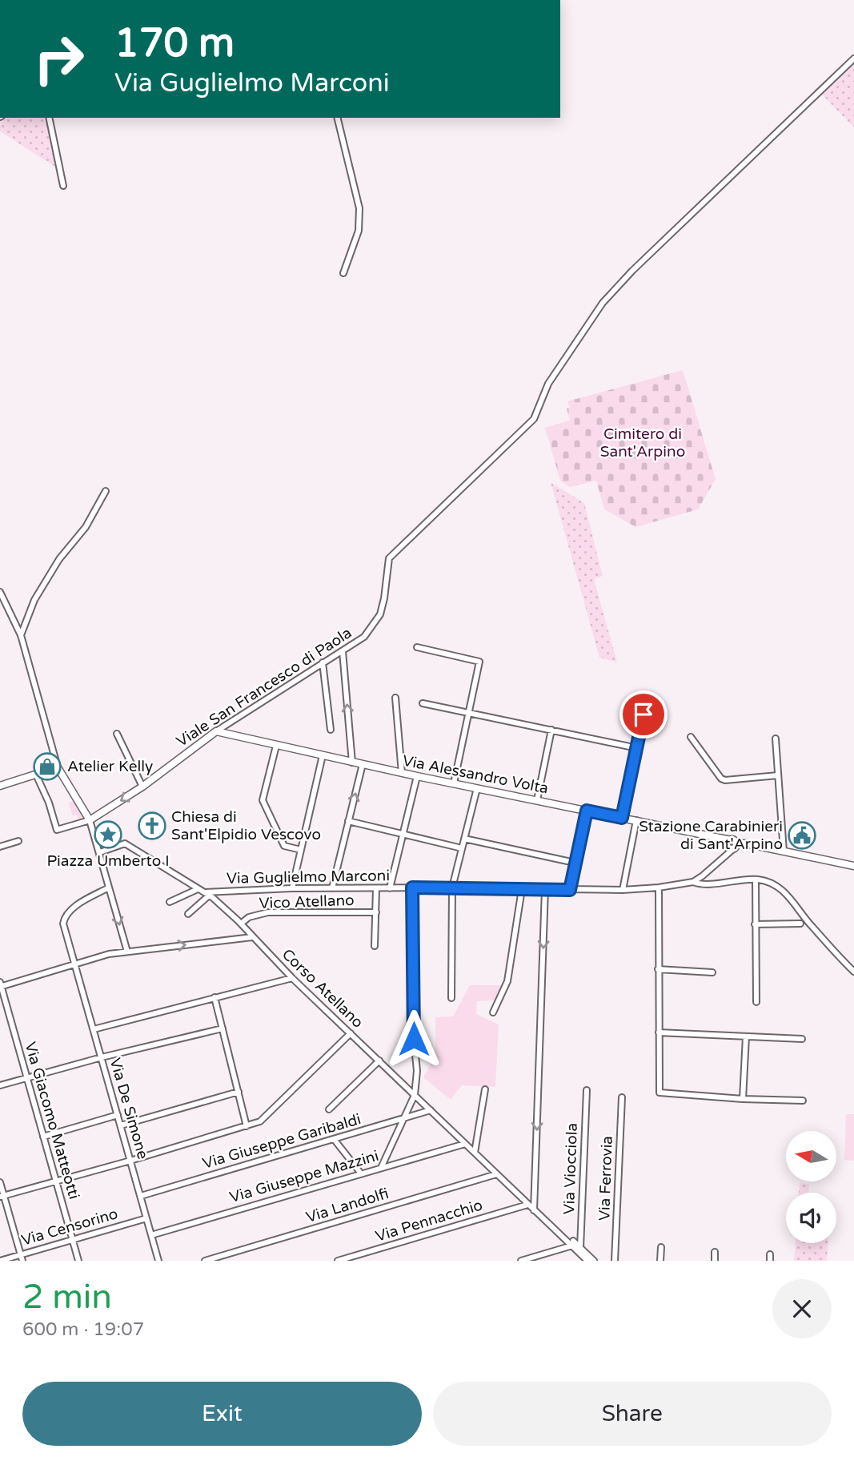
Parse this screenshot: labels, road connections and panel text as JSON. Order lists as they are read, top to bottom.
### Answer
{
  "streets": {
    "street": [
      "Viale San Francesco di Paola",
      "Via Alessandro Volta",
      "Via Guglielmo Marconi",
      "Vico Atellano",
      "Corso Atellano",
      "Via De Simone",
      "Via Giacomo Matteotti",
      "Via Giuseppe Garibaldi",
      "Via Viocciola",
      "Via Giuseppe Mazzini",
      "Via Ferrovia",
      "Via Landolfi",
      "Via Pennacchio",
      "Via Censorino"
    ]
  },
  "crossings": [
    ["Viale San Francesco di Paola", "Via Alessandro Volta"],
    ["Via Alessandro Volta", "Via Guglielmo Marconi"],
    ["Via Guglielmo Marconi", "Corso Atellano"],
    ["Vico Atellano", "Corso Atellano"],
    ["Corso Atellano", "Via Giuseppe Garibaldi"],
    ["Corso Atellano", "Via Giuseppe Mazzini"],
    ["Corso Atellano", "Via Landolfi"],
    ["Corso Atellano", "Via Pennacchio"],
    ["Via De Simone", "Via Giuseppe Garibaldi"],
    ["Via De Simone", "Via Giuseppe Mazzini"],
    ["Via De Simone", "Via Censorino"],
    ["Via Giacomo Matteotti", "Via Censorino"]
  ],
  "parks": ["Cimitero di Sant'Arpino"],
  "places": {
    "shop": ["Atelier Kelly"],
    "church": ["Chiesa di Sant'Elpidio Vescovo"],
    "place": ["Piazza Umberto I"],
    "public building": ["Stazione Carabinieri di Sant'Arpino"]
  },
  "north": "left",
  "page": {
    "turn": ["170 m", "Via Guglielmo Marconi"],
    "heading": ["2 min", "600 m · 19:07"],
    "buttons": ["Exit", "Share"]
  }
}
